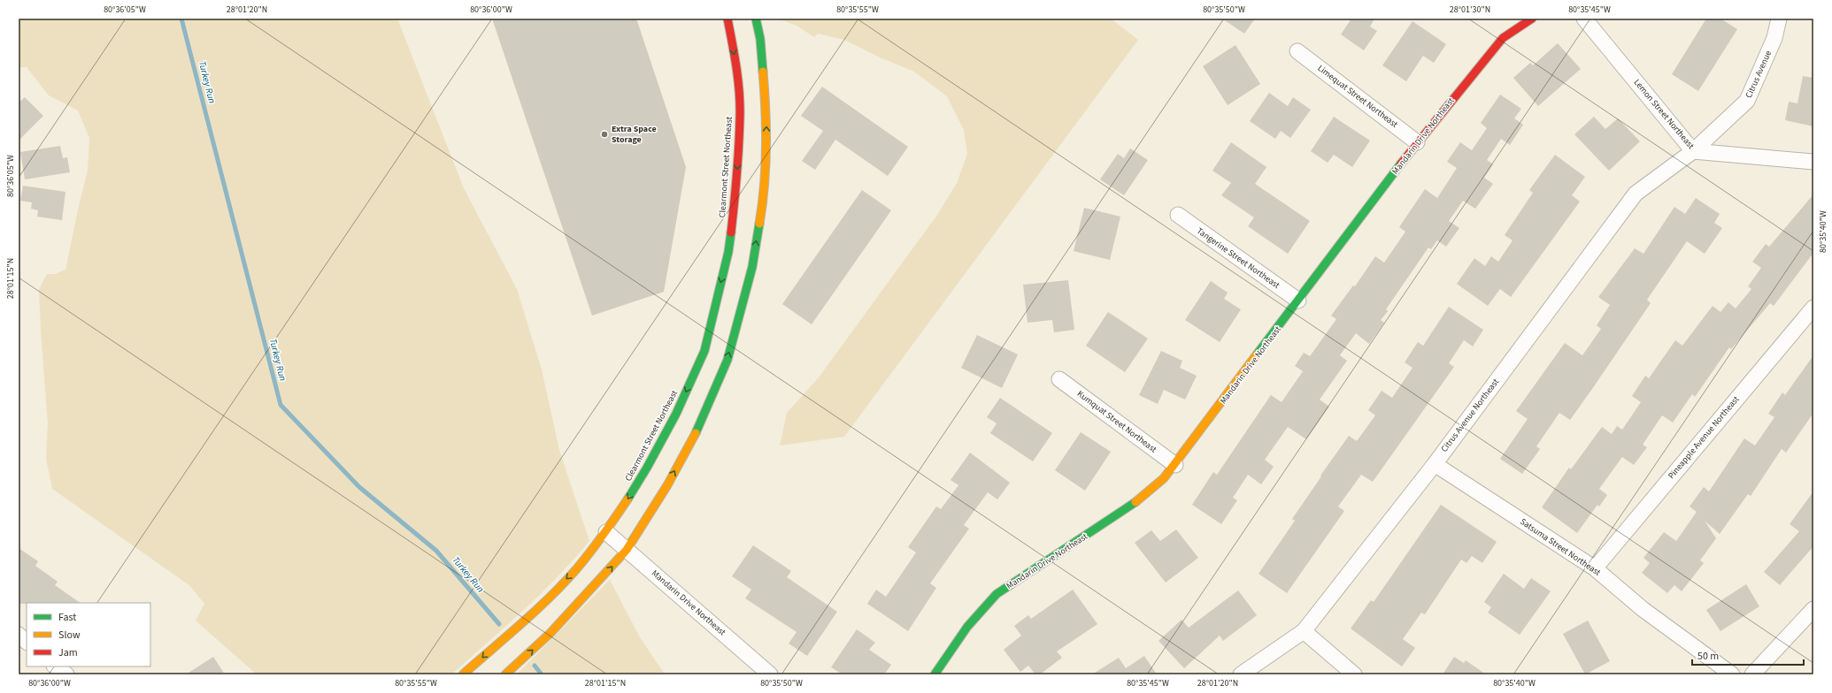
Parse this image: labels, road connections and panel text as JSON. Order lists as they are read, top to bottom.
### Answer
{
  "streets": {
    "street": [
      "Citrus Avenue",
      "Limequat Street Northeast",
      "Lemon Street Northeast",
      "Mandarin Drive Northeast",
      "Clearmont Street Northeast",
      "Tangerine Street Northeast",
      "Citrus Avenue Northeast",
      "Kumquat Street Northeast",
      "Pineapple Avenue Northeast",
      "Satsuma Street Northeast"
    ]
  },
  "crossings": [
    ["Citrus Avenue", "Lemon Street Northeast"],
    ["Citrus Avenue", "Citrus Avenue Northeast"],
    ["Limequat Street Northeast", "Mandarin Drive Northeast"],
    ["Lemon Street Northeast", "Citrus Avenue Northeast"],
    ["Mandarin Drive Northeast", "Clearmont Street Northeast"],
    ["Mandarin Drive Northeast", "Tangerine Street Northeast"],
    ["Mandarin Drive Northeast", "Kumquat Street Northeast"],
    ["Citrus Avenue Northeast", "Satsuma Street Northeast"],
    ["Pineapple Avenue Northeast", "Satsuma Street Northeast"]
  ],
  "water": ["Turkey Run"],
  "places": ["Extra Space Storage"],
  "legend": ["Fast", "Slow", "Jam"],
  "scale_bar": "50 m",
  "coordinates": [
    "80°36'05\"W",
    "28°01'20\"N",
    "80°36'00\"W",
    "80°35'55\"W",
    "80°35'50\"W",
    "28°01'30\"N",
    "80°35'45\"W",
    "80°35'40\"W",
    "28°01'15\"N"
  ]
}
